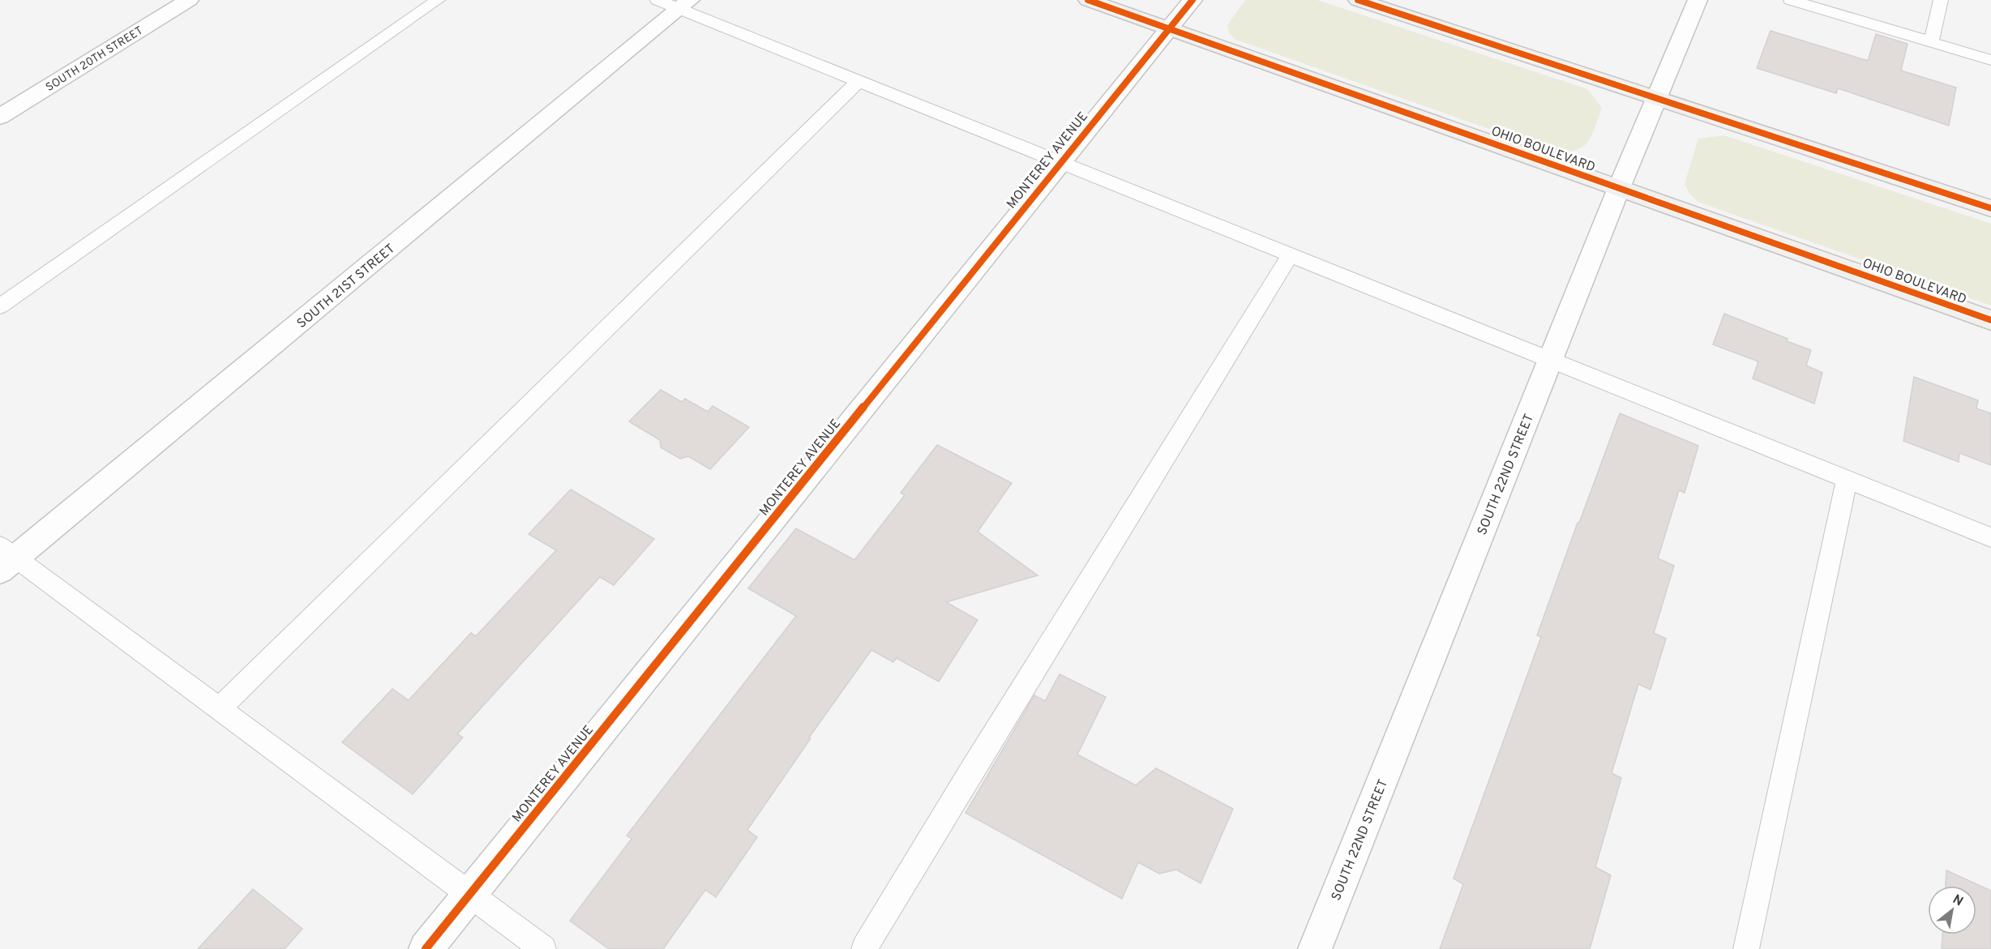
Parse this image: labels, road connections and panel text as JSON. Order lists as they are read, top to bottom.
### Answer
{
  "streets": {
    "street": [
      "SOUTH 20TH STREET",
      "OHIO BOULEVARD",
      "MONTEREY AVENUE",
      "SOUTH 21ST STREET",
      "SOUTH 22ND STREET"
    ]
  },
  "crossings": [
    ["OHIO BOULEVARD", "MONTEREY AVENUE"],
    ["OHIO BOULEVARD", "SOUTH 22ND STREET"]
  ],
  "north": "top right"
}
